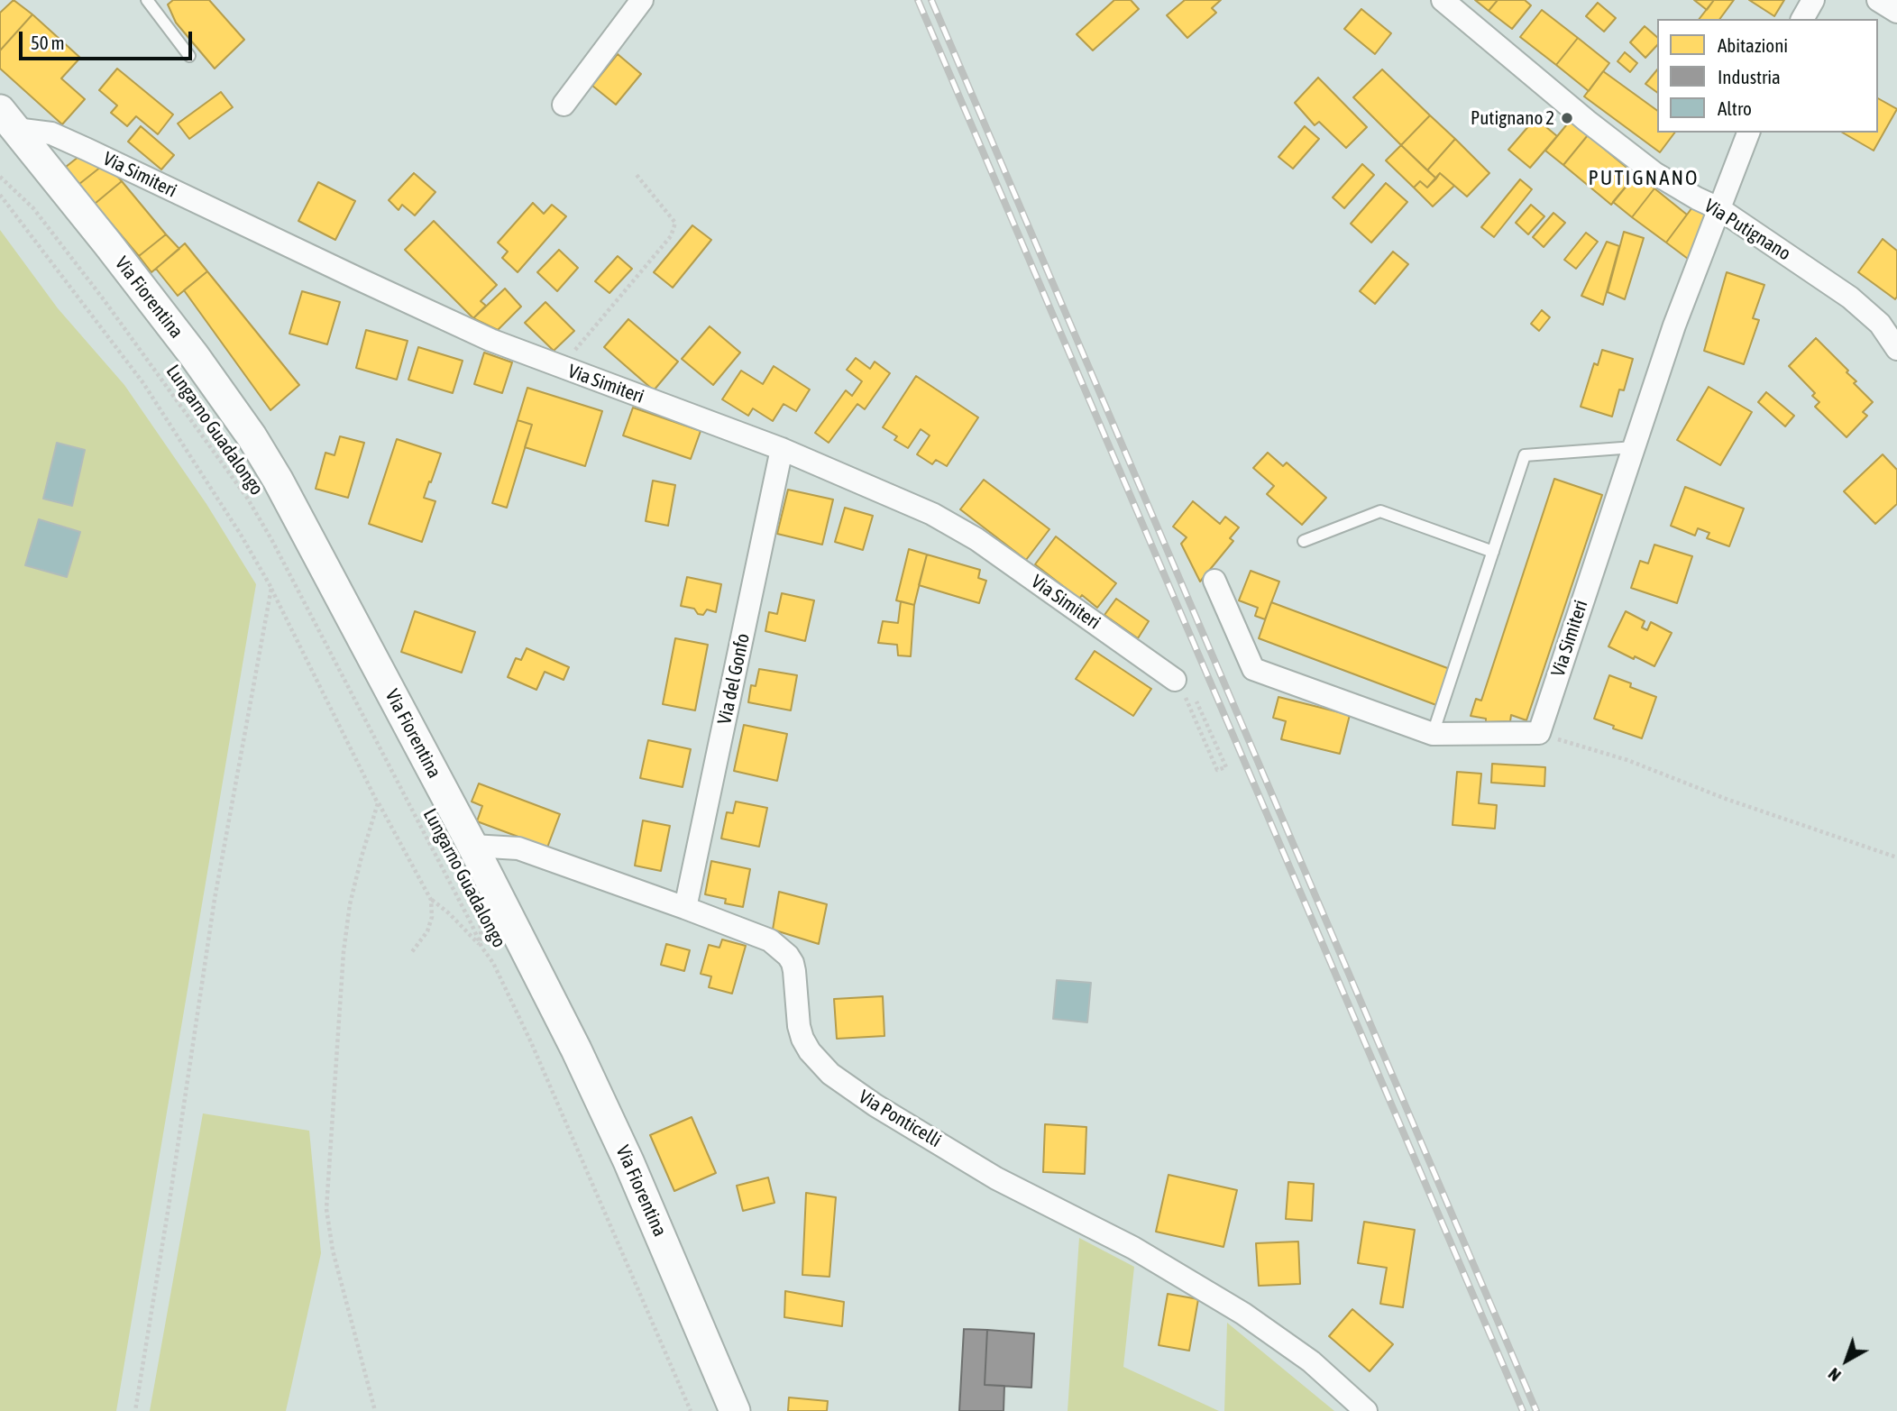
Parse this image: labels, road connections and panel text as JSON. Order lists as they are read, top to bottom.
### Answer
{
  "streets": {
    "main road": ["Via Fiorentina"],
    "street": [
      "Via Simiteri",
      "Via Putignano",
      "Via del Gonfo",
      "Via Ponticelli"
    ],
    "path": ["Lungarno Guadalongo"]
  },
  "crossings": [
    ["Via Simiteri", "Via Putignano"],
    ["Via Simiteri", "Via Fiorentina"],
    ["Via Simiteri", "Via del Gonfo"],
    ["Via Fiorentina", "Via Ponticelli"],
    ["Via del Gonfo", "Via Ponticelli"]
  ],
  "districts": ["PUTIGNANO"],
  "places": ["Putignano 2"],
  "legend": ["Abitazioni", "Industria", "Altro"],
  "scale_bar": "50 m",
  "north": "bottom left"
}
